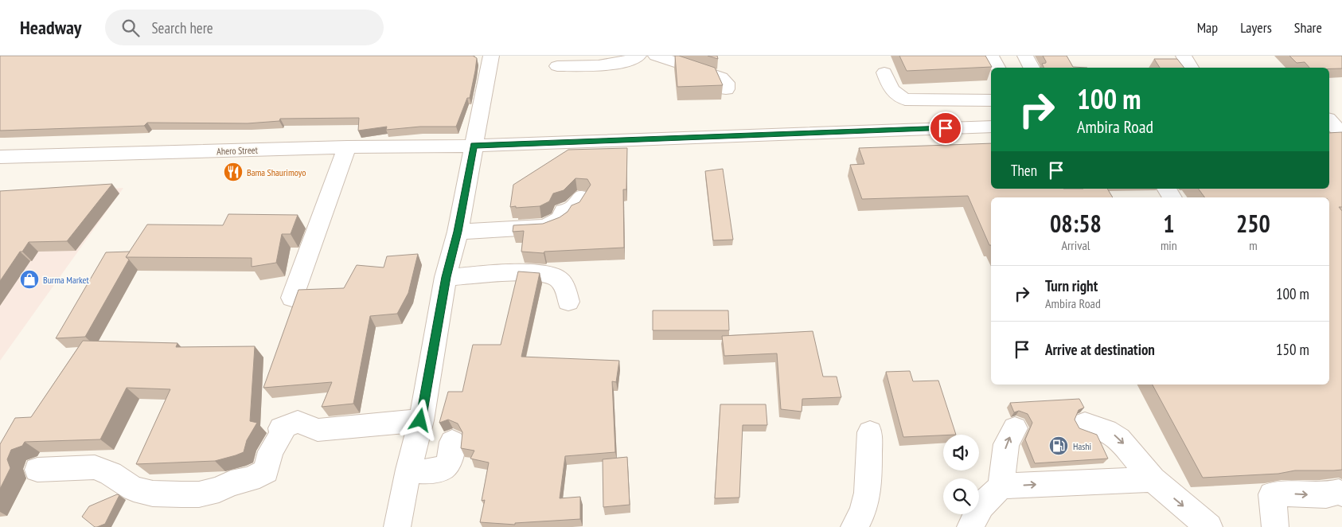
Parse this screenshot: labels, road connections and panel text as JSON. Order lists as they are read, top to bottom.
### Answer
{
  "streets": {
    "street": ["Ahero Street"]
  },
  "places": {
    "restaurant": ["Bama Shaurimoyo"],
    "shop": ["Burma Market"],
    "fuel station": ["Hashi"]
  },
  "page": {
    "header": "Headway",
    "search": "Search here",
    "nav": ["Map", "Layers", "Share"],
    "turn": ["100 m", "Ambira Road"],
    "then": "Then",
    "eta": [
      "08:58",
      "Arrival",
      "1",
      "min",
      "250",
      "m"
    ],
    "list": [
      {
        "name": "Turn right",
        "note": "Ambira Road",
        "value": "100 m"
      },
      {
        "name": "Arrive at destination",
        "value": "150 m"
      }
    ]
  }
}
